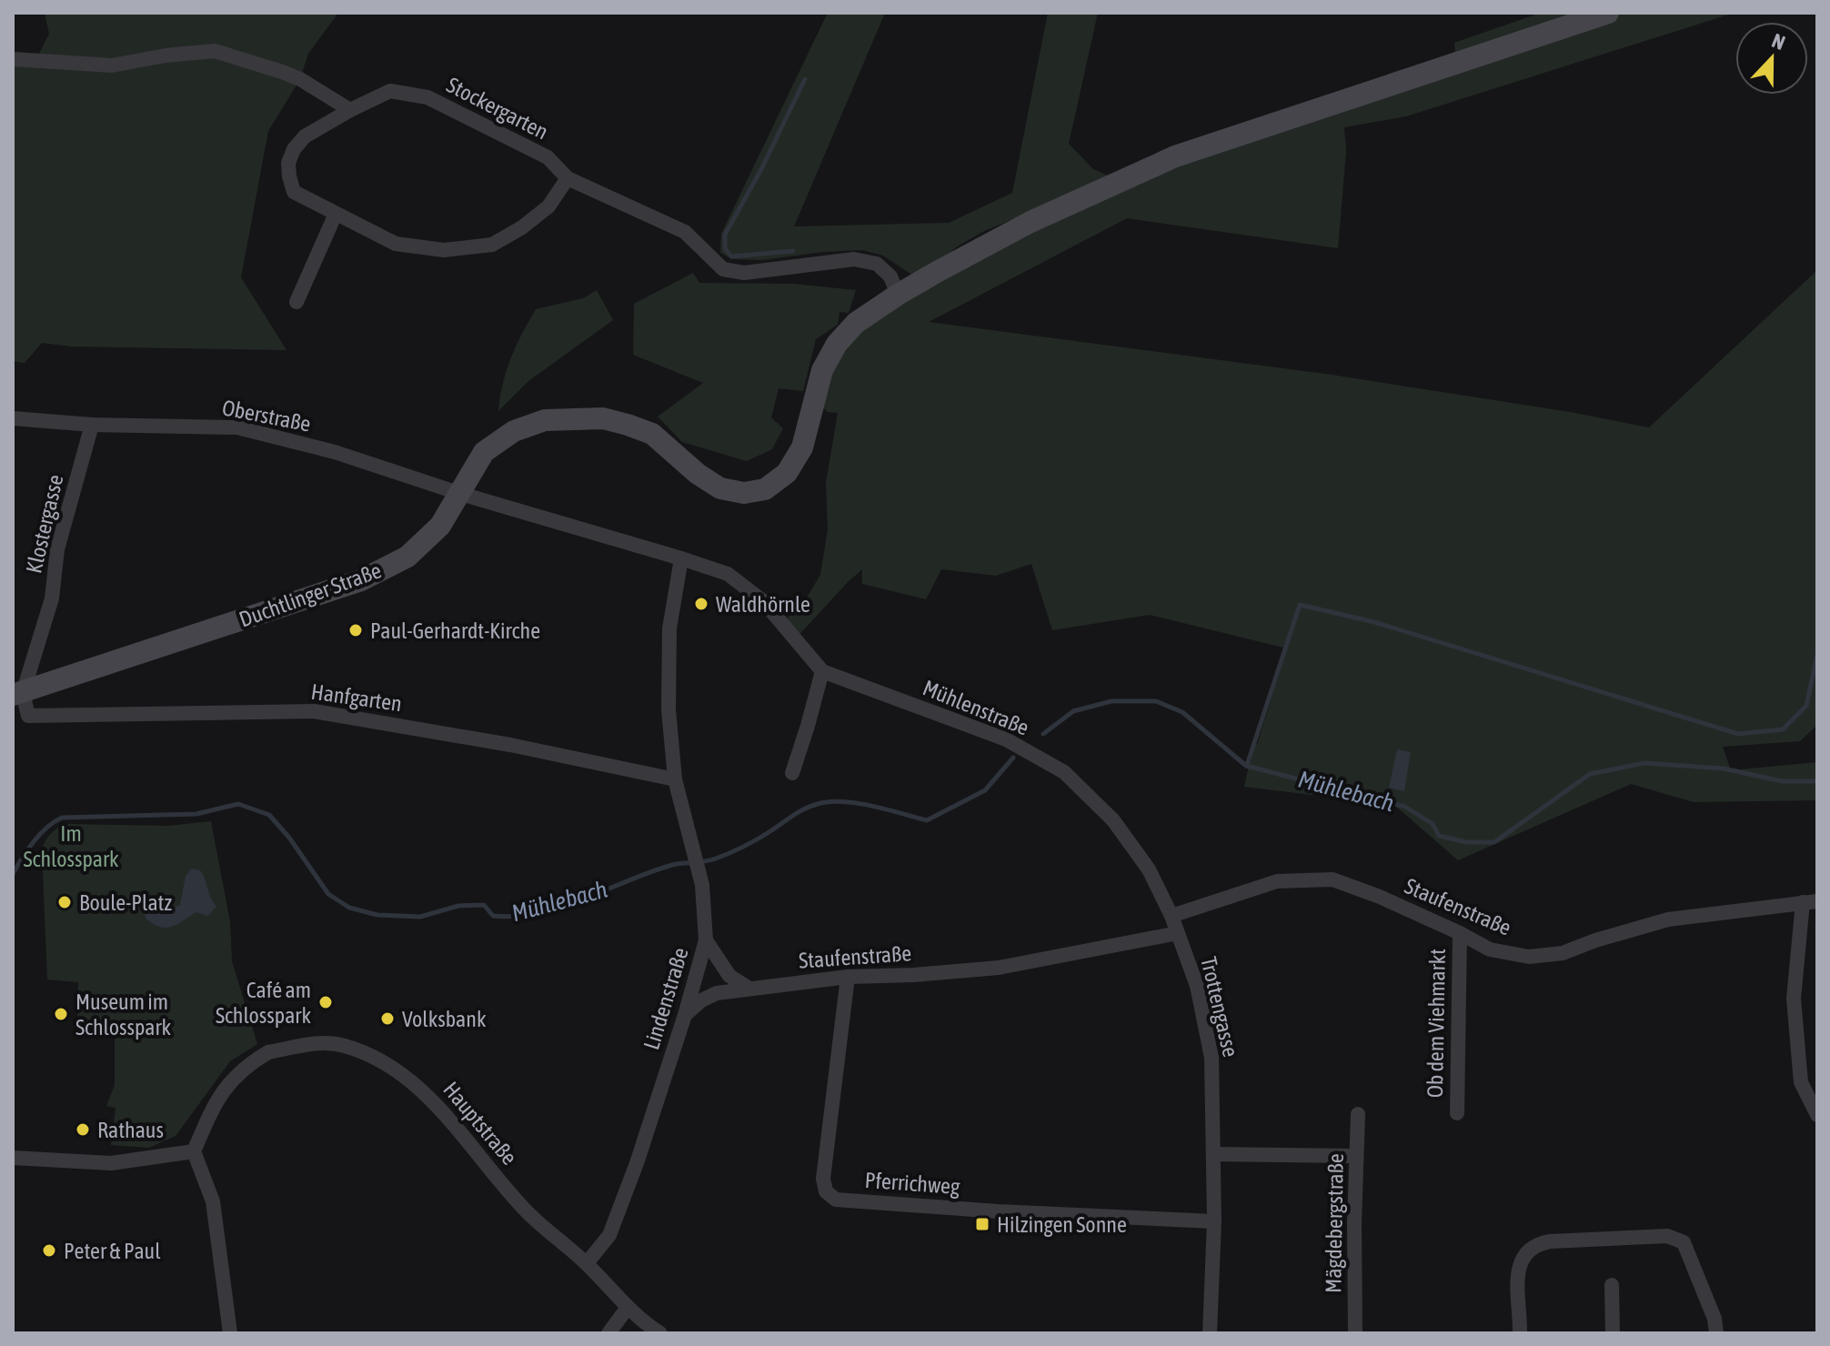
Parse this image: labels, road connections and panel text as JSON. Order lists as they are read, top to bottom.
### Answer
{
  "streets": {
    "main road": ["Duchtlinger Straße"],
    "street": [
      "Stockergarten",
      "Oberstraße",
      "Klostergasse",
      "Hanfgarten",
      "Mühlenstraße",
      "Staufenstraße",
      "Lindenstraße",
      "Trottengasse",
      "Ob dem Viehmarkt",
      "Hauptstraße",
      "Pferrichweg",
      "Mägdebergstraße"
    ]
  },
  "crossings": [
    ["Stockergarten", "Duchtlinger Straße"],
    ["Oberstraße", "Klostergasse"],
    ["Oberstraße", "Duchtlinger Straße"],
    ["Oberstraße", "Mühlenstraße"],
    ["Klostergasse", "Duchtlinger Straße"],
    ["Klostergasse", "Hanfgarten"],
    ["Duchtlinger Straße", "Hanfgarten"],
    ["Duchtlinger Straße", "Mühlenstraße"],
    ["Hanfgarten", "Lindenstraße"],
    ["Mühlenstraße", "Staufenstraße"],
    ["Mühlenstraße", "Lindenstraße"],
    ["Mühlenstraße", "Trottengasse"],
    ["Staufenstraße", "Lindenstraße"],
    ["Staufenstraße", "Trottengasse"],
    ["Staufenstraße", "Ob dem Viehmarkt"],
    ["Staufenstraße", "Pferrichweg"],
    ["Lindenstraße", "Hauptstraße"],
    ["Trottengasse", "Pferrichweg"]
  ],
  "water": ["Mühlebach"],
  "parks": ["Im Schlosspark"],
  "places": {
    "other": [
      "Waldhörnle",
      "Paul-Gerhardt-Kirche",
      "Boule-Platz",
      "Café am Schlosspark",
      "Museum im Schlosspark",
      "Volksbank",
      "Rathaus",
      "Peter & Paul"
    ],
    "transit": ["Hilzingen Sonne"]
  },
  "north": "top"
}
